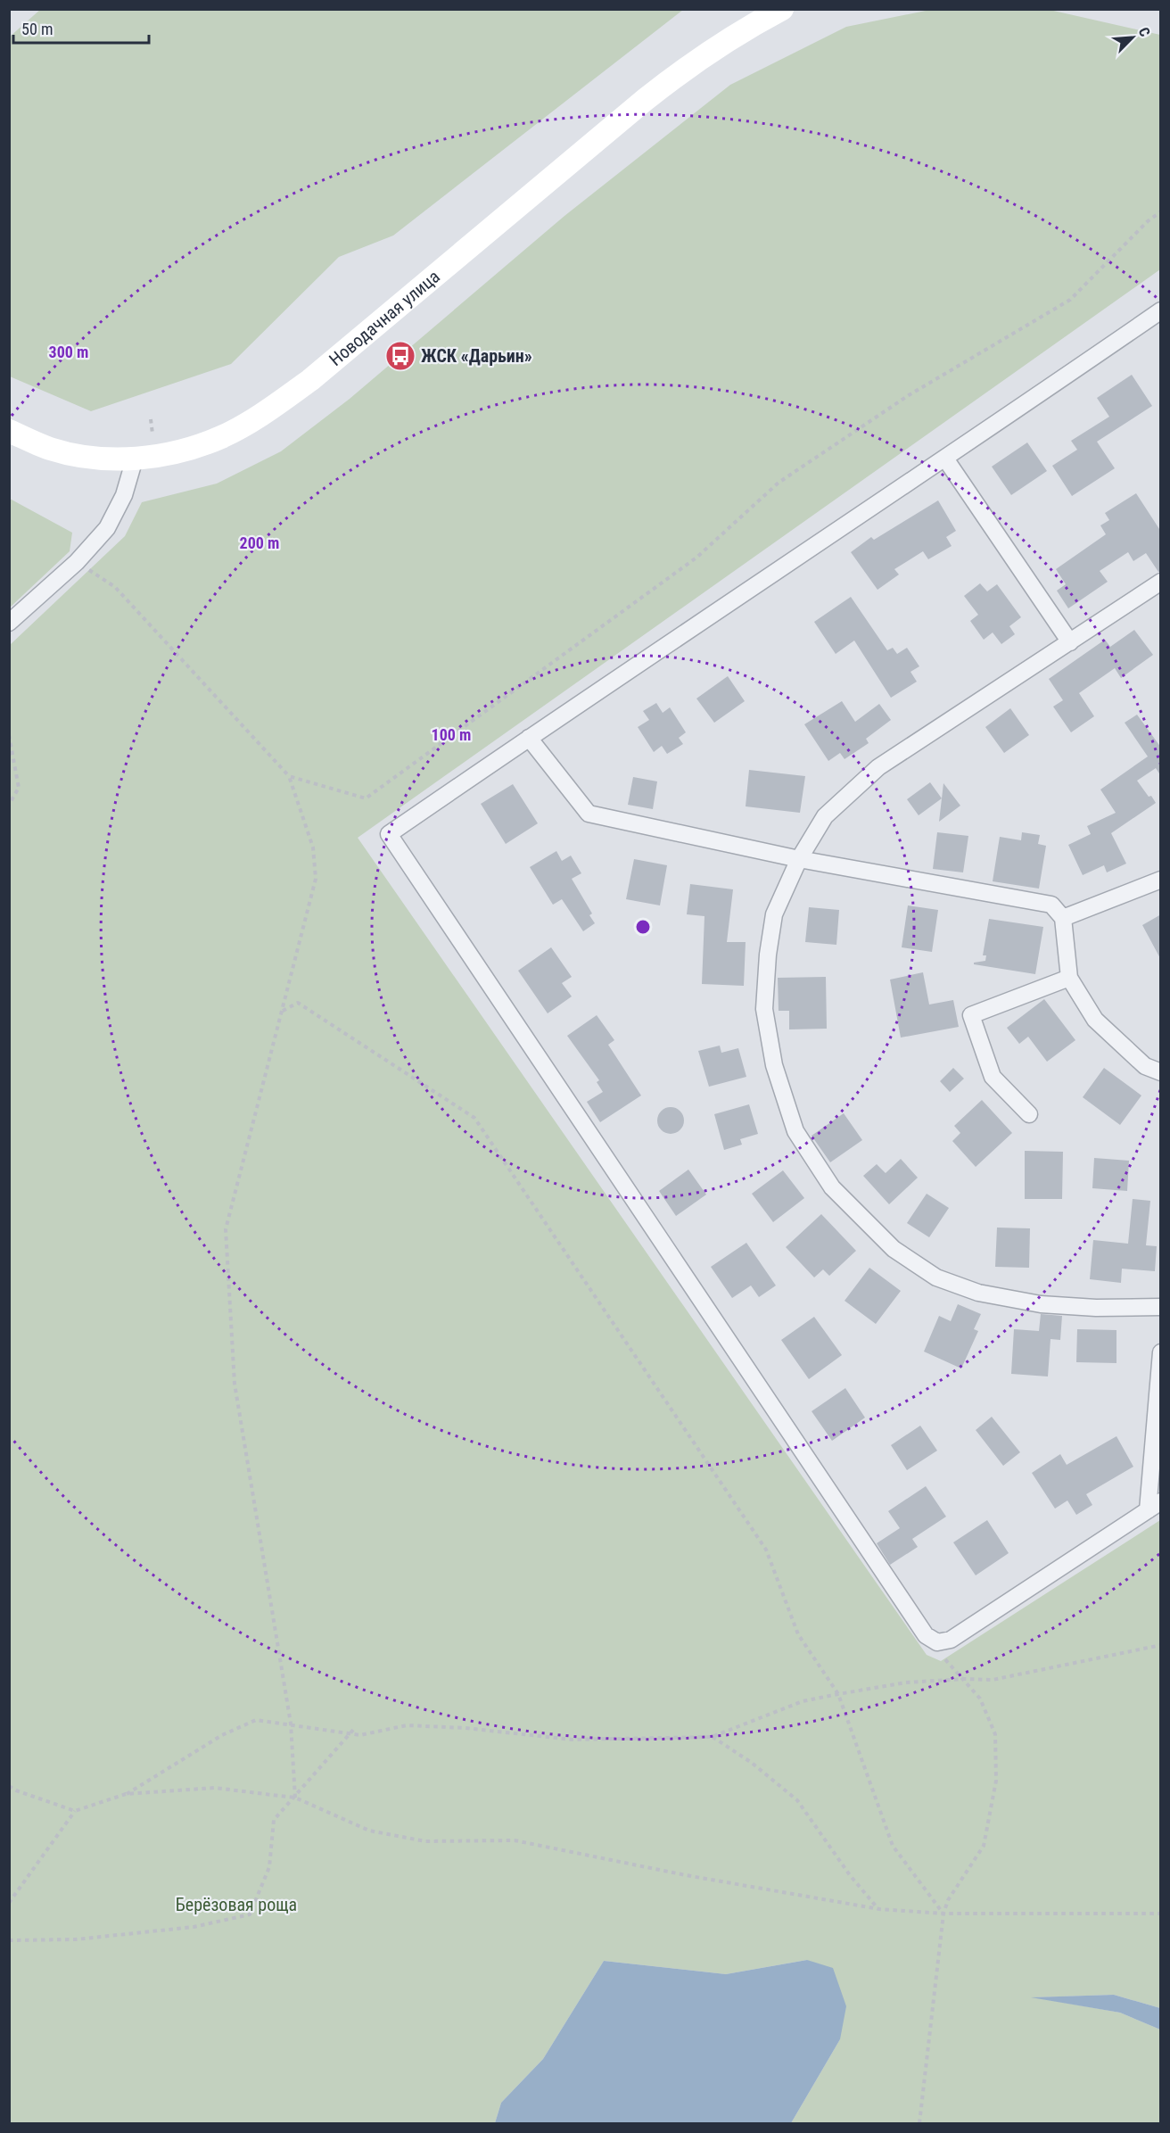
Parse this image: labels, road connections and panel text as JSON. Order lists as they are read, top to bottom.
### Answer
{
  "streets": {
    "street": ["Новодачная улица"]
  },
  "parks": ["Берёзовая роща"],
  "places": {
    "bus stop": ["ЖСК «Дарьин»"]
  },
  "scale_bar": "50 m",
  "north": "top right",
  "rings": ["300 m", "200 m", "100 m"]
}
